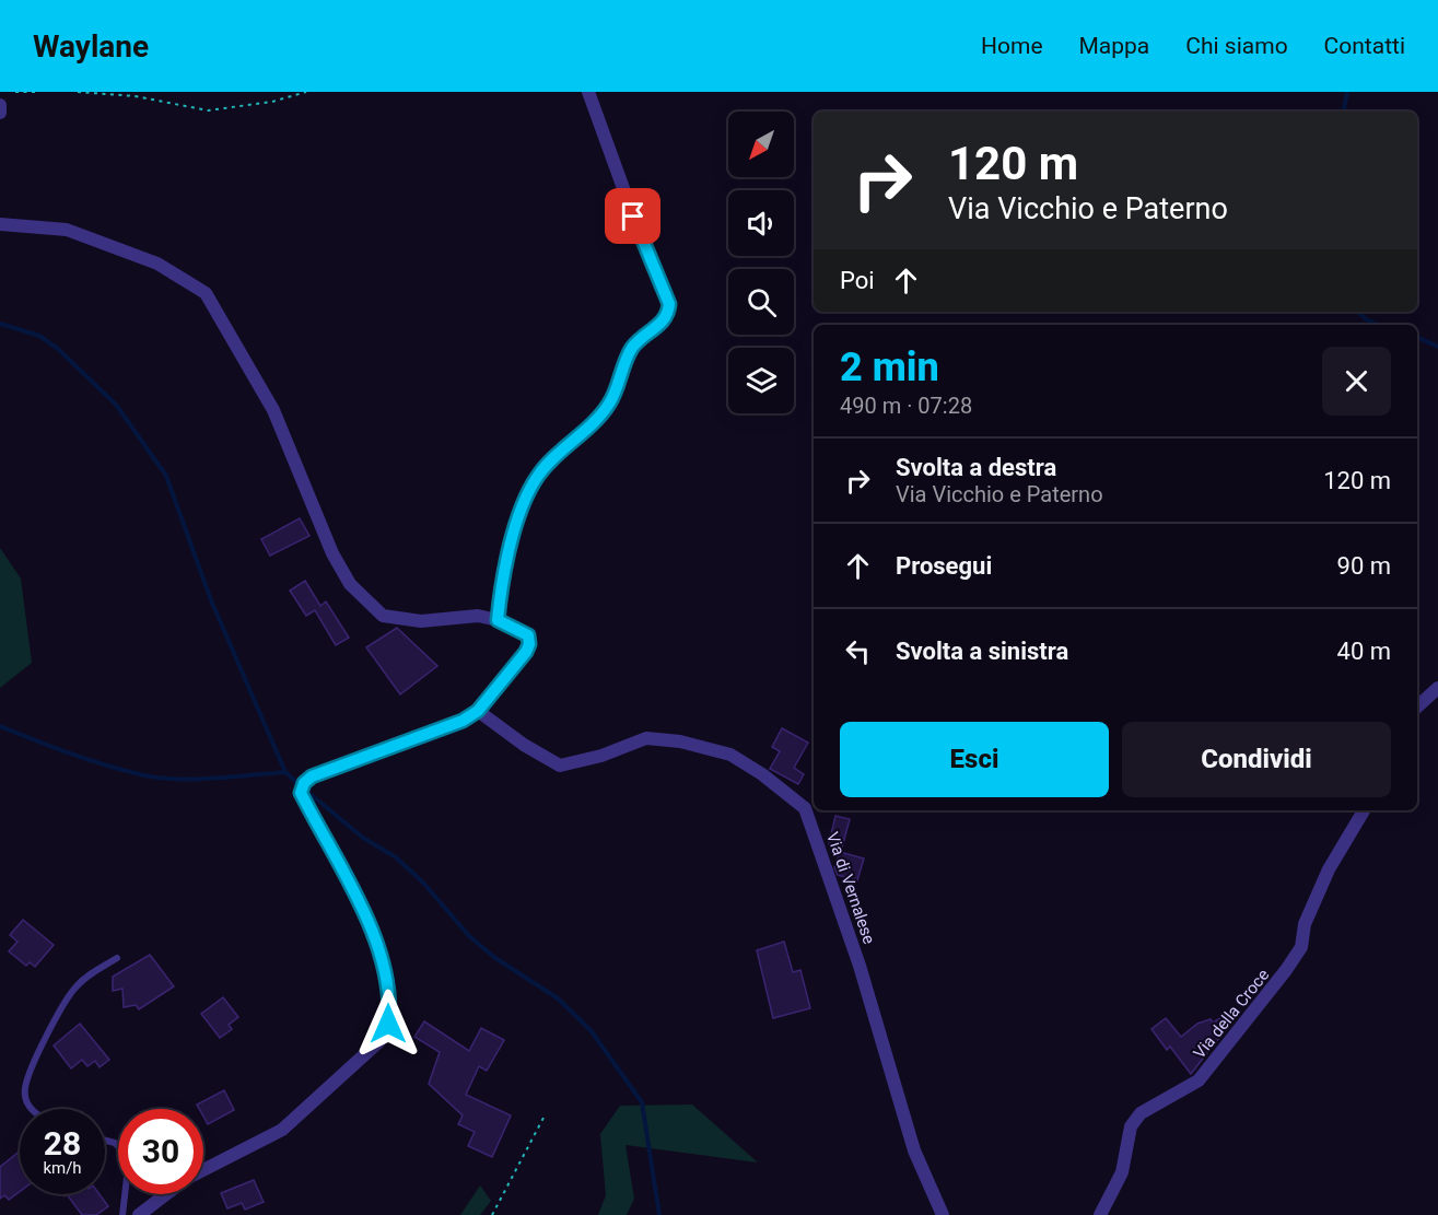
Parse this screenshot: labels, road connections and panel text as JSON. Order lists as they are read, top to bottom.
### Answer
{
  "streets": {
    "street": ["Via di Vernalese", "Via della Croce"]
  },
  "north": "bottom left",
  "page": {
    "header": "Waylane",
    "nav": [
      "Home",
      "Mappa",
      "Chi siamo",
      "Contatti"
    ],
    "turn": ["120 m", "Via Vicchio e Paterno"],
    "then": "Poi",
    "heading": ["2 min", "490 m · 07:28"],
    "list": [
      {
        "name": "Svolta a destra",
        "note": "Via Vicchio e Paterno",
        "value": "120 m"
      },
      {
        "name": "Prosegui",
        "value": "90 m"
      },
      {
        "name": "Svolta a sinistra",
        "value": "40 m"
      }
    ],
    "buttons": ["Esci", "Condividi"],
    "speed": "28 km/h",
    "limit": "30"
  }
}
